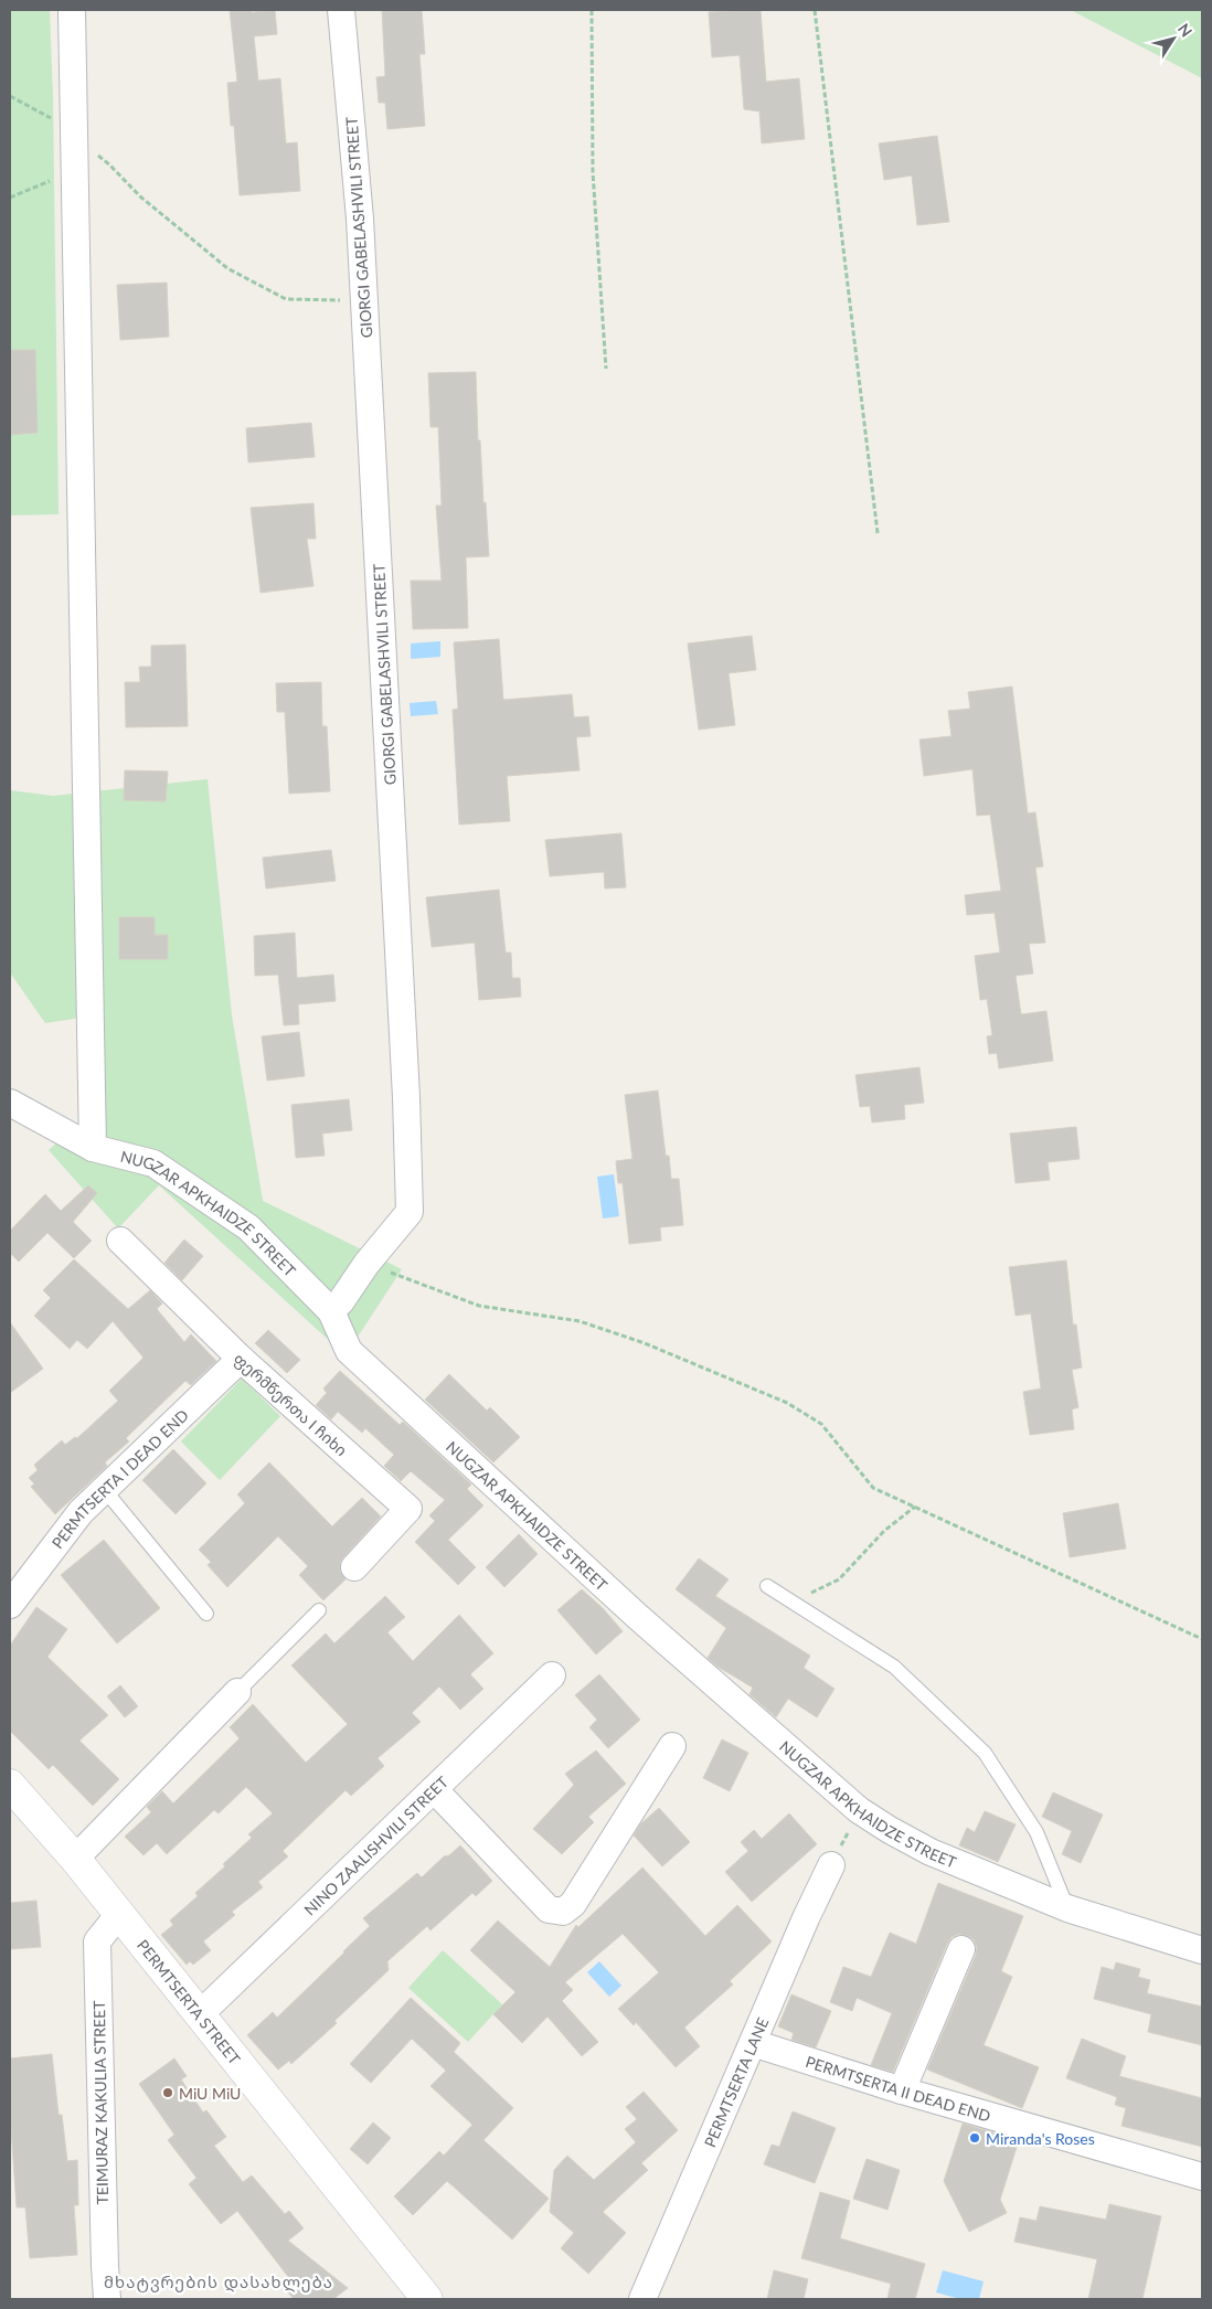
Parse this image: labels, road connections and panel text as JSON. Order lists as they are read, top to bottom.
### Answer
{
  "streets": {
    "street": [
      "GIORGI GABELASHVILI STREET",
      "NUGZAR APKHAIDZE STREET",
      "ფერმწერთა I ჩიხი",
      "PERMTSERTA I DEAD END",
      "NINO ZAALISHVILI STREET",
      "PERMTSERTA STREET",
      "PERMTSERTA LANE",
      "PERMTSERTA II DEAD END",
      "TEIMURAZ KAKULIA STREET"
    ]
  },
  "crossings": [
    ["GIORGI GABELASHVILI STREET", "NUGZAR APKHAIDZE STREET"],
    ["ფერმწერთა I ჩიხი", "PERMTSERTA I DEAD END"],
    ["NINO ZAALISHVILI STREET", "PERMTSERTA STREET"],
    ["PERMTSERTA STREET", "TEIMURAZ KAKULIA STREET"],
    ["PERMTSERTA LANE", "PERMTSERTA II DEAD END"]
  ],
  "districts": ["მხატვრების დასახლება"],
  "places": ["MiU MiU", "Miranda's Roses"],
  "north": "top right"
}
